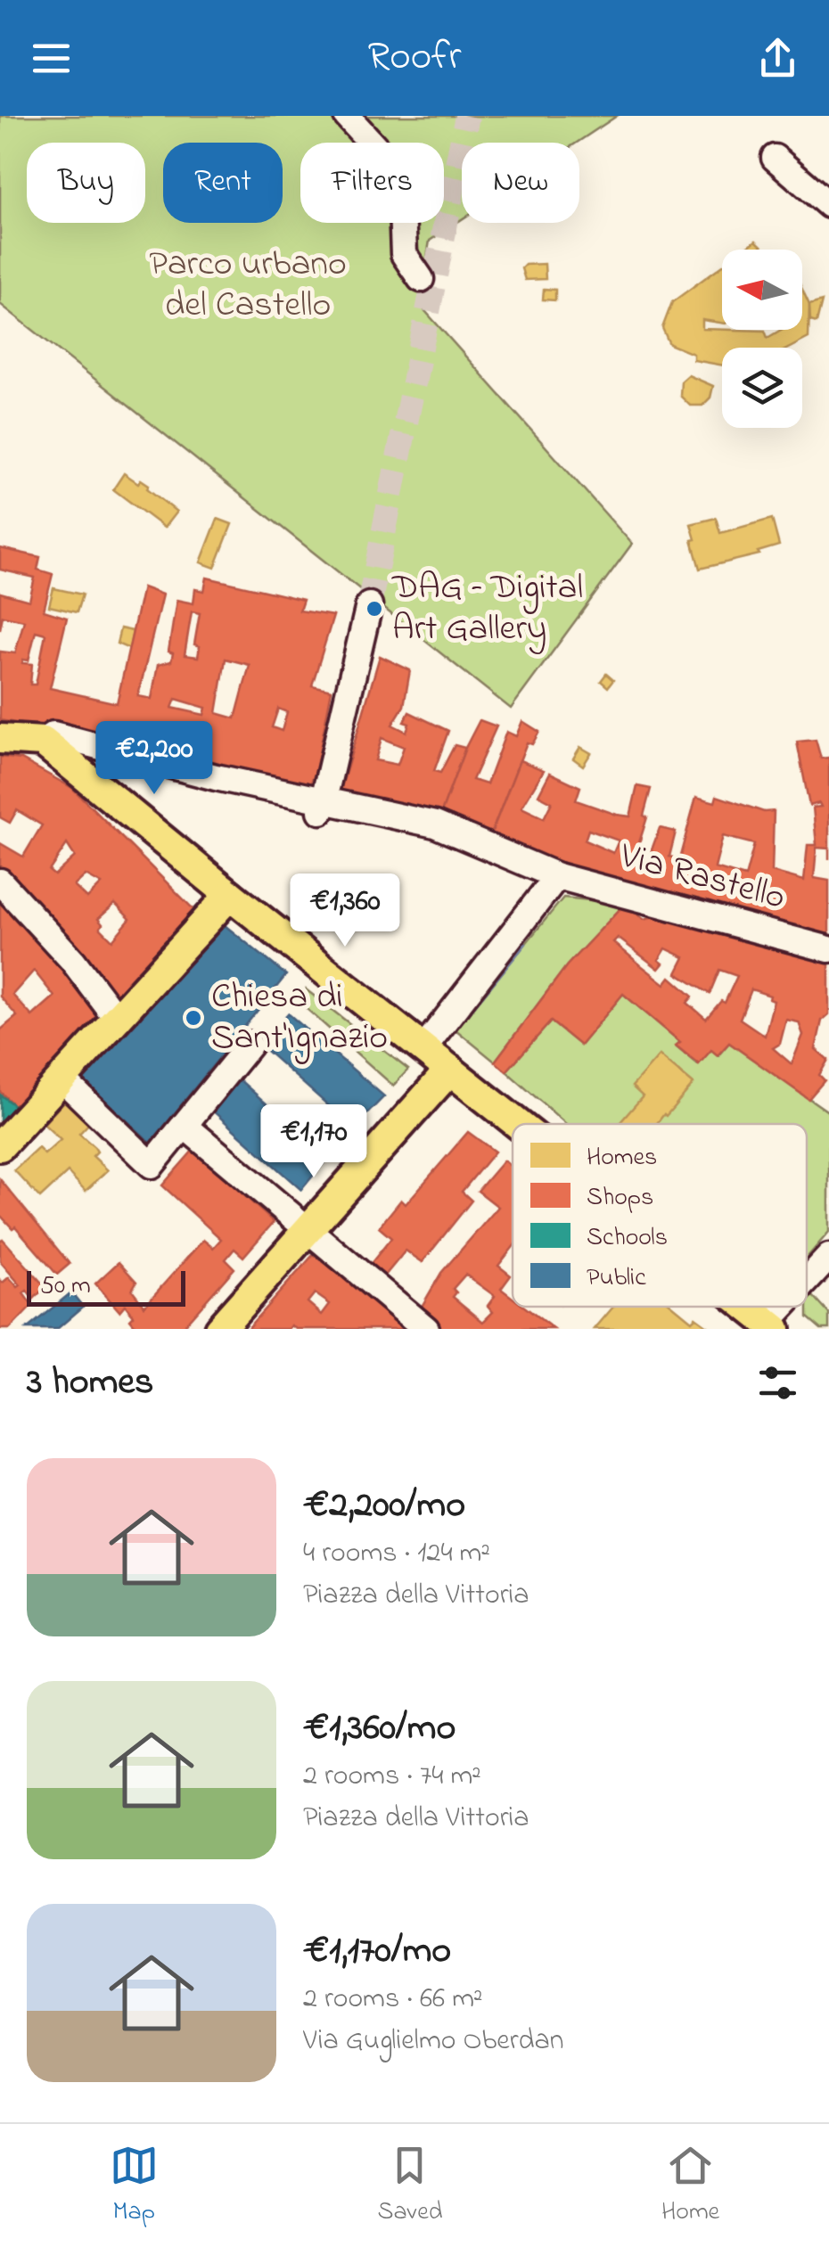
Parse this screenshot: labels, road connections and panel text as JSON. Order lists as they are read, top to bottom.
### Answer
{
  "streets": {
    "street": ["Via Rastello"]
  },
  "parks": ["Parco urbano del Castello"],
  "places": ["DAG – Digital Art Gallery", "Chiesa di Sant'Ignazio"],
  "legend": [
    "Homes",
    "Shops",
    "Schools",
    "Public"
  ],
  "scale_bar": "50 m",
  "north": "left",
  "page": {
    "header": "Roofr",
    "chip": [
      "Buy",
      "Rent",
      "Filters",
      "New"
    ],
    "price": ["€2,200", "€1,360", "€1,170"],
    "scale": "50 m",
    "heading": "3 homes",
    "list": [
      {
        "name": "€2,200/mo",
        "note": "4 rooms · 124 m² · Piazza della Vittoria"
      },
      {
        "name": "€1,360/mo",
        "note": "2 rooms · 74 m² · Piazza della Vittoria"
      },
      {
        "name": "€1,170/mo",
        "note": "2 rooms · 66 m² · Via Guglielmo Oberdan"
      }
    ],
    "tabs": ["Map", "Saved", "Home"]
  }
}
